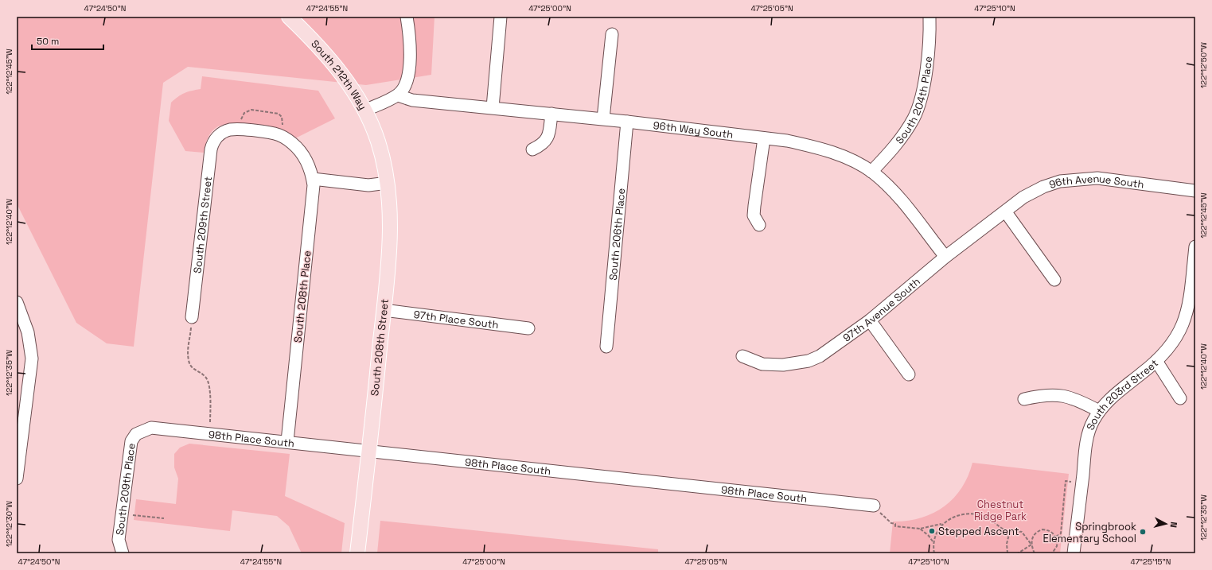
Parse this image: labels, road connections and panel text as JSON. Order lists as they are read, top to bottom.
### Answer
{
  "streets": {
    "main road": ["South 212th Way", "South 208th Street"],
    "street": [
      "South 204th Place",
      "96th Way South",
      "96th Avenue South",
      "South 209th Street",
      "South 206th Place",
      "South 208th Place",
      "97th Avenue South",
      "97th Place South",
      "South 203rd Street",
      "98th Place South",
      "South 209th Place"
    ]
  },
  "crossings": [
    ["South 212th Way", "South 208th Street"],
    ["South 204th Place", "96th Way South"],
    ["96th Way South", "South 206th Place"],
    ["96th Way South", "97th Avenue South"],
    ["96th Avenue South", "97th Avenue South"],
    ["South 208th Place", "98th Place South"],
    ["97th Place South", "South 208th Street"],
    ["South 208th Street", "98th Place South"],
    ["98th Place South", "South 209th Place"]
  ],
  "parks": ["Chestnut Ridge Park"],
  "places": ["Stepped Ascent", "Springbrook Elementary School"],
  "scale_bar": "50 m",
  "north": "right",
  "coordinates": [
    "47°24'50\"N",
    "47°24'55\"N",
    "47°25'00\"N",
    "47°25'05\"N",
    "47°25'10\"N",
    "122°12'50\"W",
    "122°12'45\"W",
    "122°12'40\"W",
    "122°12'35\"W",
    "122°12'30\"W",
    "47°25'15\"N"
  ]
}
